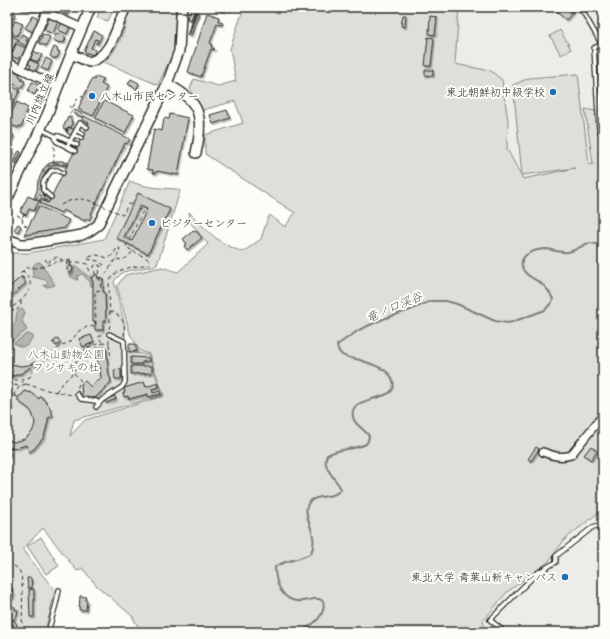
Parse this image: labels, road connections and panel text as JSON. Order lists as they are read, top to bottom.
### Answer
{
  "streets": {
    "street": ["川内旗立線"]
  },
  "water": ["竜ノ口渓谷"],
  "parks": ["八木山動物公園 フジサキの杜"],
  "places": [
    "東北朝鮮初中級学校",
    "八木山市民センター",
    "ビジターセンター",
    "東北大学 青葉山新キャンパス"
  ]
}
